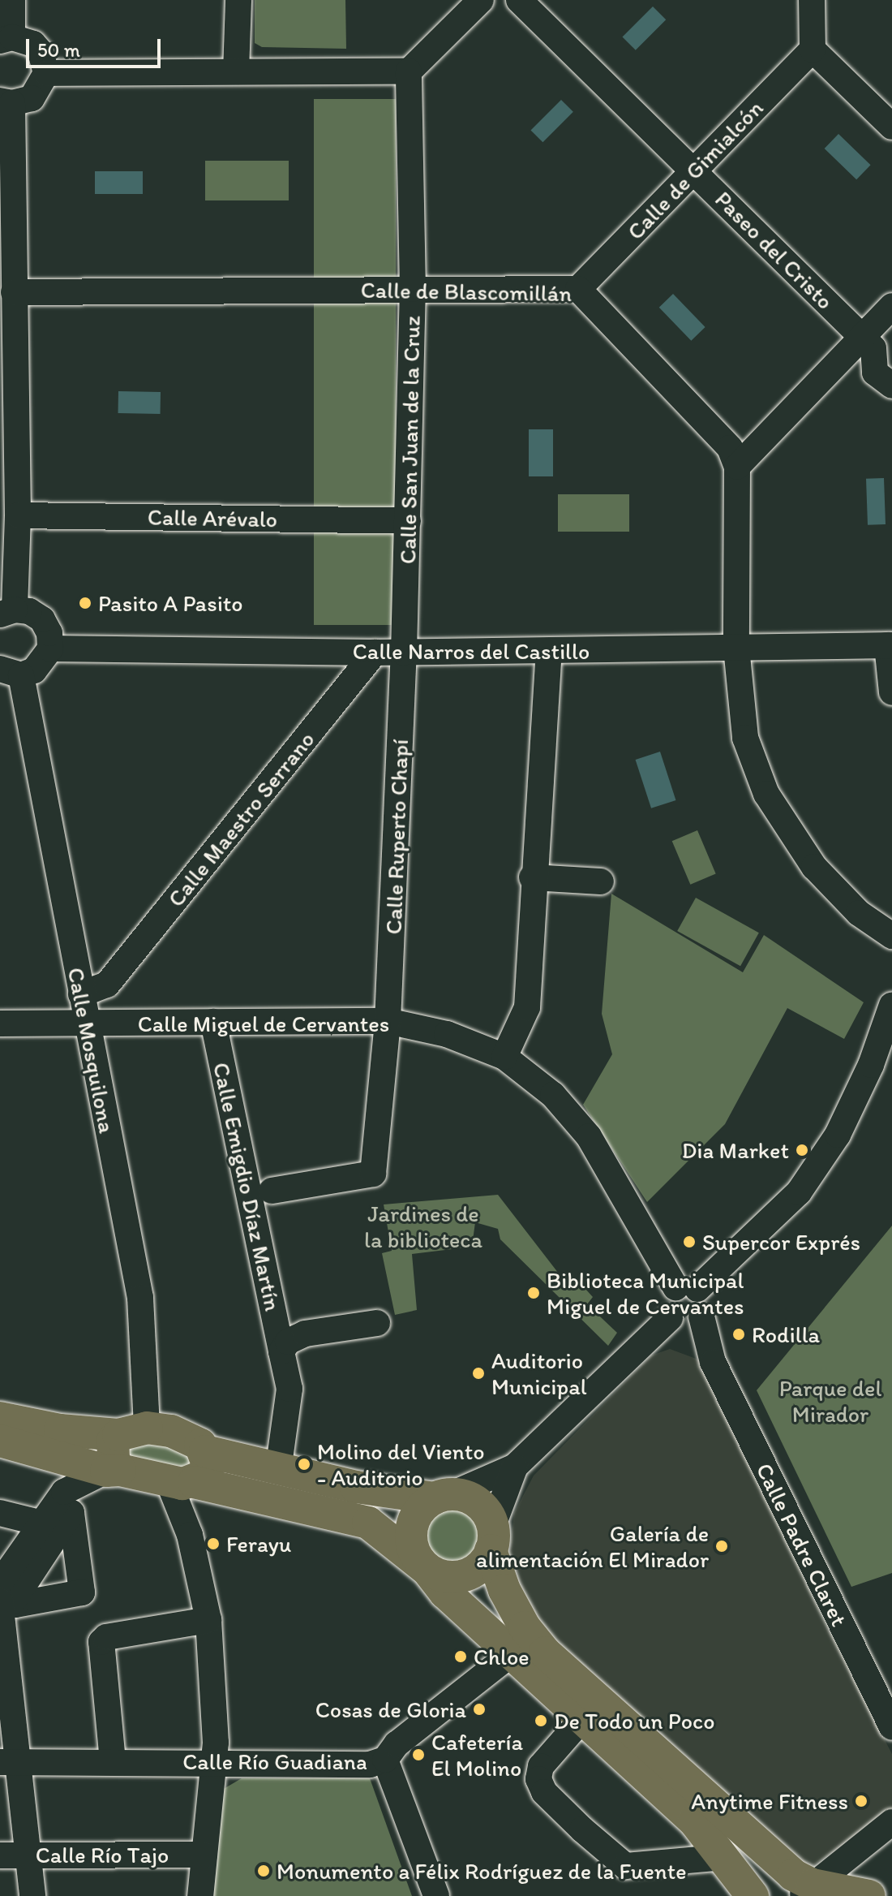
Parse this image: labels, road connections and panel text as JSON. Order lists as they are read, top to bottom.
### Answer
{
  "streets": {
    "street": [
      "Calle de Gimialcón",
      "Paseo del Cristo",
      "Calle de Blascomillán",
      "Calle San Juan de la Cruz",
      "Calle Arévalo",
      "Calle Narros del Castillo",
      "Calle Maestro Serrano",
      "Calle Ruperto Chapí",
      "Calle Miguel de Cervantes",
      "Calle Mosquilona",
      "Calle Emigdio Díaz Martín",
      "Calle Padre Claret",
      "Calle Río Guadiana",
      "Calle Río Tajo"
    ]
  },
  "crossings": [
    ["Calle de Gimialcón", "Paseo del Cristo"],
    ["Calle de Gimialcón", "Calle de Blascomillán"],
    ["Calle de Blascomillán", "Calle San Juan de la Cruz"],
    ["Calle San Juan de la Cruz", "Calle Arévalo"],
    ["Calle San Juan de la Cruz", "Calle Narros del Castillo"],
    ["Calle San Juan de la Cruz", "Calle Ruperto Chapí"],
    ["Calle Narros del Castillo", "Calle Maestro Serrano"],
    ["Calle Narros del Castillo", "Calle Ruperto Chapí"],
    ["Calle Ruperto Chapí", "Calle Miguel de Cervantes"],
    ["Calle Miguel de Cervantes", "Calle Mosquilona"],
    ["Calle Miguel de Cervantes", "Calle Emigdio Díaz Martín"],
    ["Calle Miguel de Cervantes", "Calle Padre Claret"]
  ],
  "parks": ["Jardines de la biblioteca", "Parque del Mirador"],
  "places": [
    "Pasito A Pasito",
    "Dia Market",
    "Supercor Exprés",
    "Biblioteca Municipal Miguel de Cervantes",
    "Rodilla",
    "Auditorio Municipal",
    "Molino del Viento - Auditorio",
    "Ferayu",
    "Galería de alimentación El Mirador",
    "Chloe",
    "Cosas de Gloria",
    "De Todo un Poco",
    "Cafetería El Molino",
    "Anytime Fitness",
    "Monumento a Félix Rodríguez de la Fuente"
  ],
  "scale_bar": "50 m"
}
